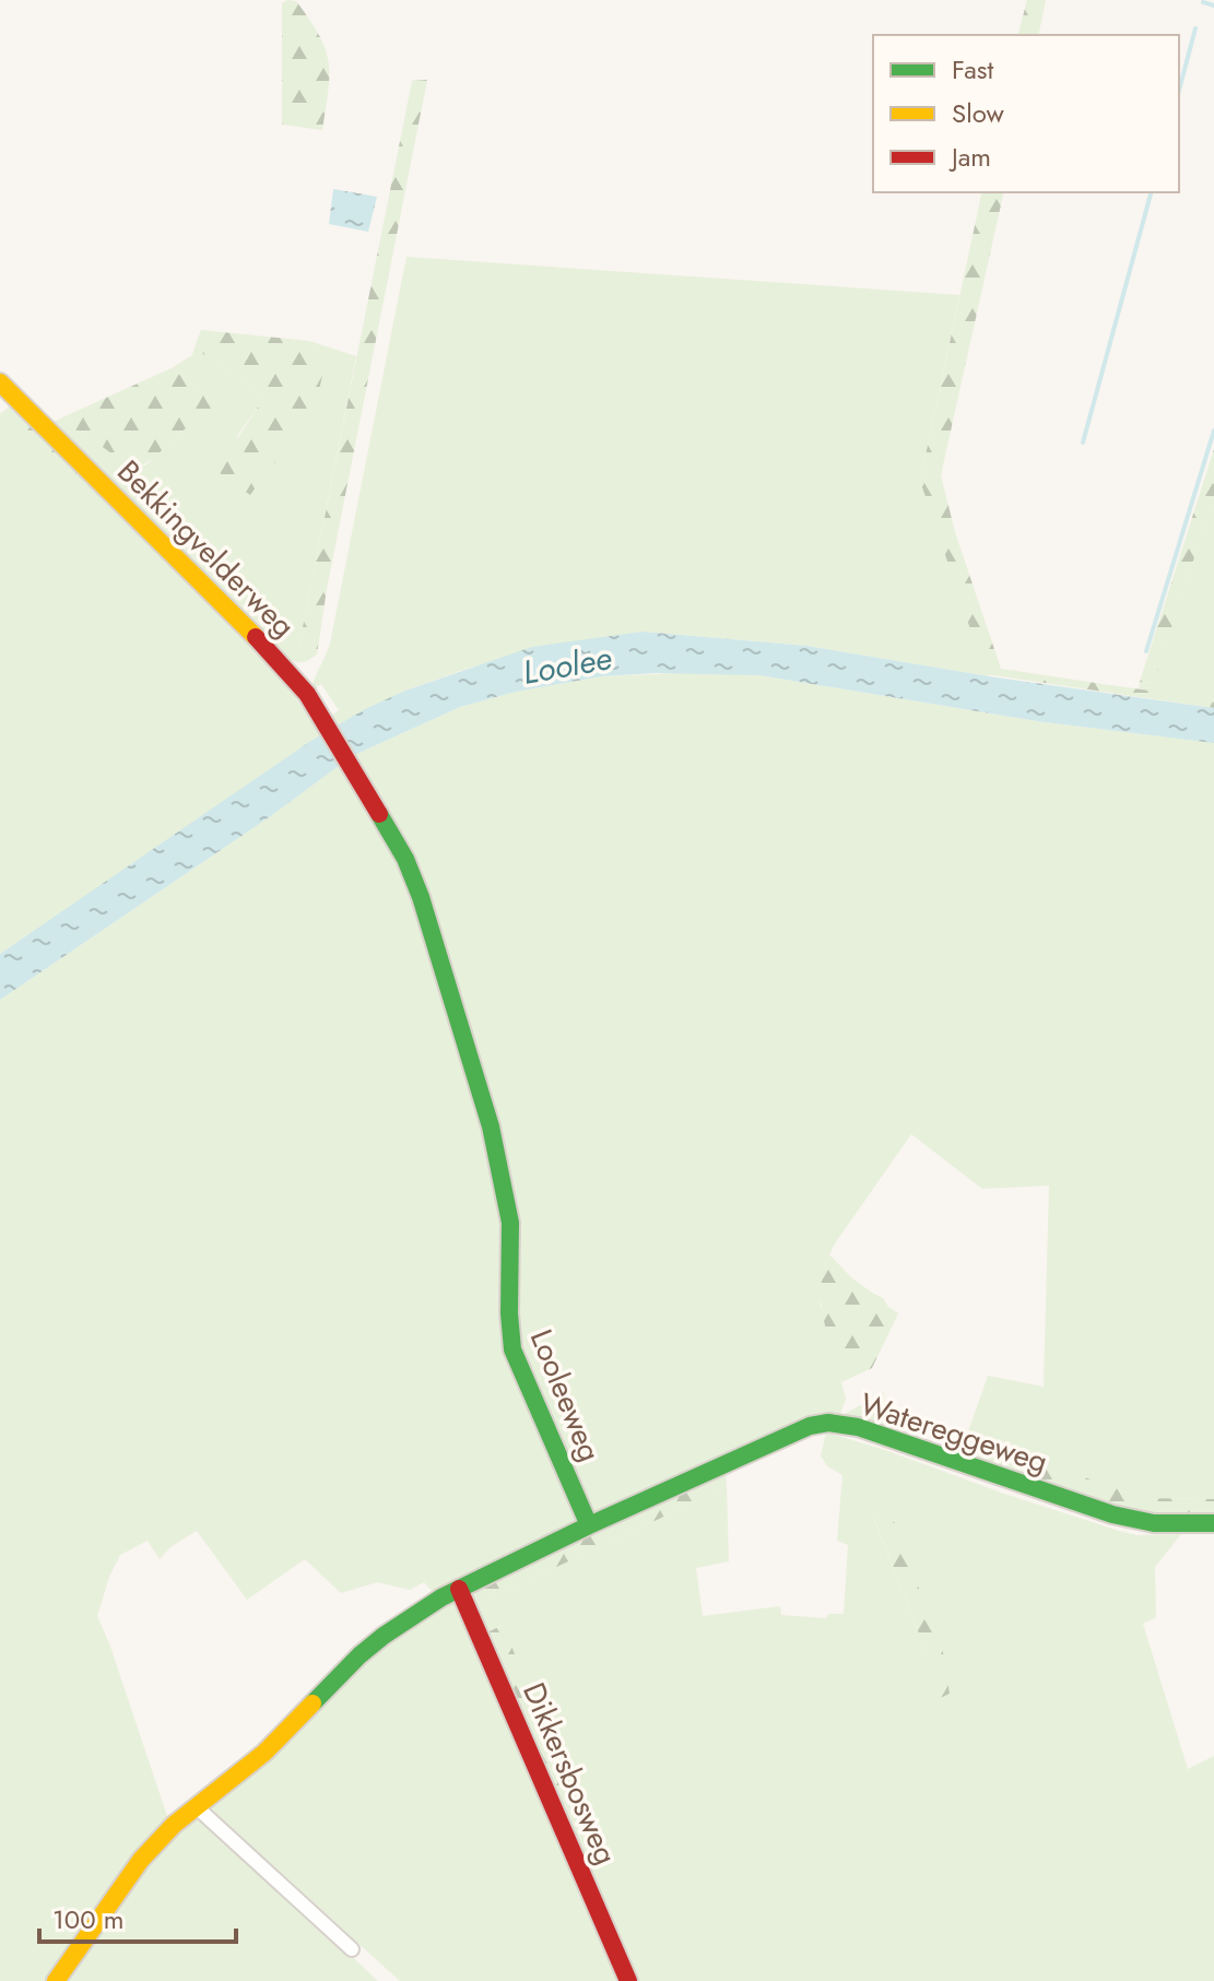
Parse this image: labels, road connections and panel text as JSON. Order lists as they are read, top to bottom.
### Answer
{
  "streets": {
    "street": [
      "Bekkingvelderweg",
      "Looleeweg",
      "Watereggeweg",
      "Dikkersbosweg"
    ]
  },
  "crossings": [
    ["Bekkingvelderweg", "Looleeweg"],
    ["Looleeweg", "Watereggeweg"]
  ],
  "water": ["Loolee"],
  "legend": ["Fast", "Slow", "Jam"],
  "scale_bar": "100 m"
}
